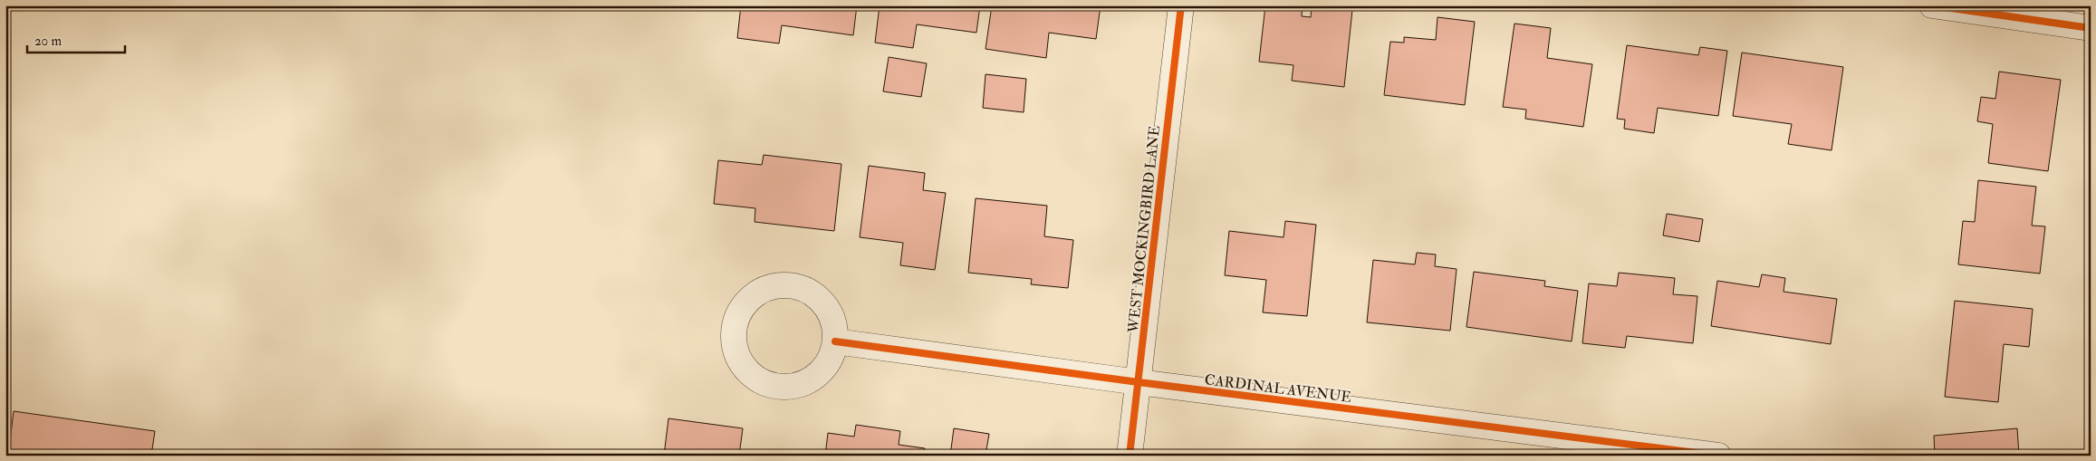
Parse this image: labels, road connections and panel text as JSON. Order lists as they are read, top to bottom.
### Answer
{
  "streets": {
    "street": ["WEST MOCKINGBIRD LANE", "CARDINAL AVENUE"]
  },
  "crossings": [
    ["WEST MOCKINGBIRD LANE", "CARDINAL AVENUE"]
  ],
  "scale_bar": "20 m"
}
